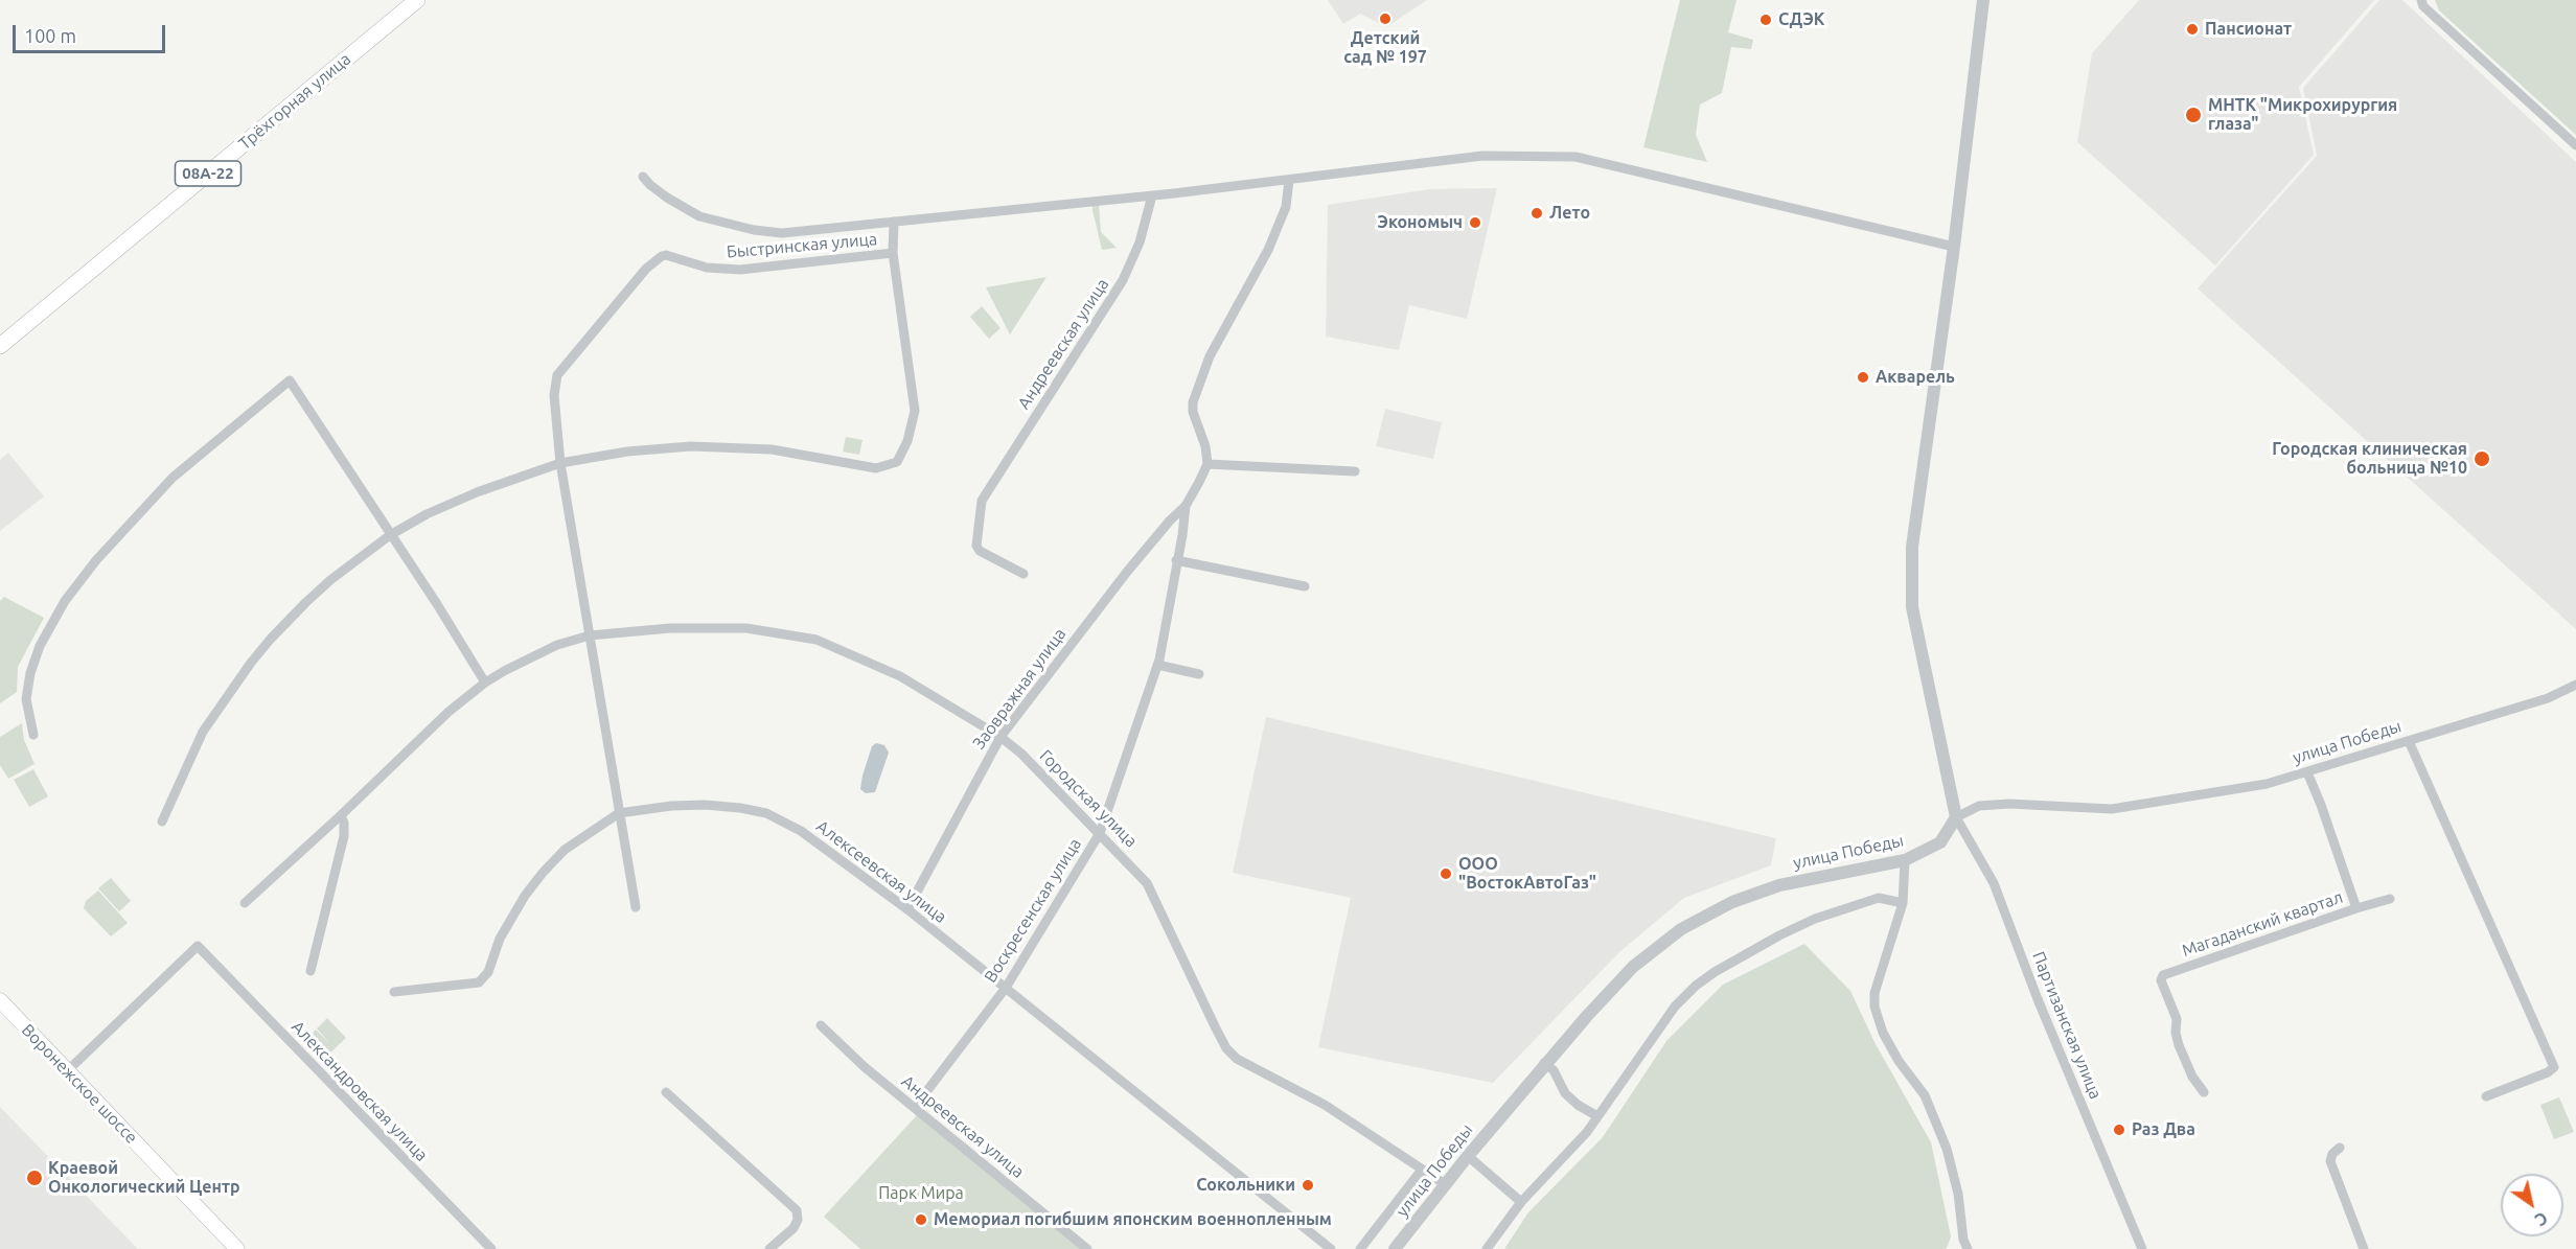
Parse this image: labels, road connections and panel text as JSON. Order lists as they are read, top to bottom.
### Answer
{
  "streets": {
    "highway": ["Трёхгорная улица", "08А-22"],
    "main road": ["Воронежское шоссе"],
    "street": [
      "Быстринская улица",
      "Андреевская улица",
      "Заовражная улица",
      "улица Победы",
      "Городская улица",
      "Алексеевская улица",
      "Воскресенская улица",
      "Магаданский квартал",
      "Партизанская улица",
      "Александровская улица"
    ]
  },
  "crossings": [
    ["Быстринская улица", "Городская улица"],
    ["Быстринская улица", "Алексеевская улица"],
    ["Андреевская улица", "Воскресенская улица"],
    ["Заовражная улица", "Городская улица"],
    ["Заовражная улица", "Алексеевская улица"],
    ["Заовражная улица", "Воскресенская улица"],
    ["улица Победы", "Городская улица"],
    ["улица Победы", "Магаданский квартал"],
    ["улица Победы", "Партизанская улица"],
    ["Городская улица", "Воскресенская улица"],
    ["Алексеевская улица", "Воскресенская улица"],
    ["Воронежское шоссе", "Александровская улица"]
  ],
  "parks": ["Парк Мира"],
  "places": [
    "Детский сад № 197",
    "СДЭК",
    "Пансионат",
    "МНТК \"Микрохирургия глаза\"",
    "Лето",
    "Экономыч",
    "Акварель",
    "Городская клиническая больница №10",
    "ООО \"ВостокАвтоГаз\"",
    "Раз Два",
    "Краевой Онкологический Центр",
    "Сокольники",
    "Мемориал погибшим японским военнопленным"
  ],
  "scale_bar": "100 m",
  "north": "bottom right"
}
